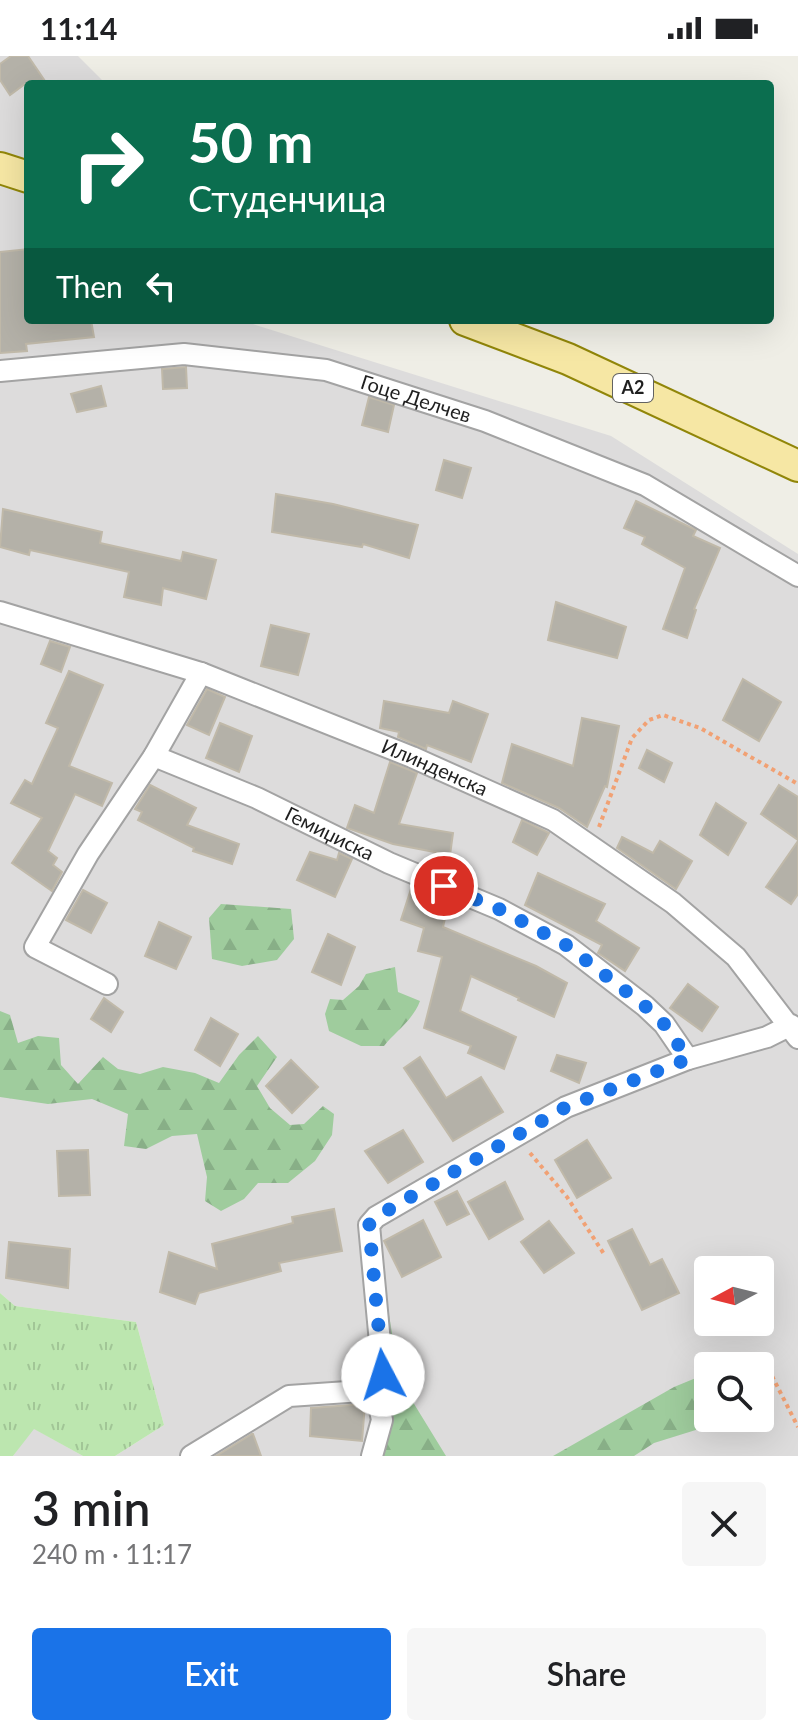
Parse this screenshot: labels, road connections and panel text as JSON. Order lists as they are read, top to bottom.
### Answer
{
  "streets": {
    "main road": ["A2"],
    "street": ["Гоце Делчев", "Илинденска", "Гемиџиска"]
  },
  "north": "left",
  "page": {
    "status": "11:14",
    "turn": ["50 m", "Студенчица"],
    "then": "Then",
    "heading": ["3 min", "240 m · 11:17"],
    "buttons": ["Exit", "Share"]
  }
}
